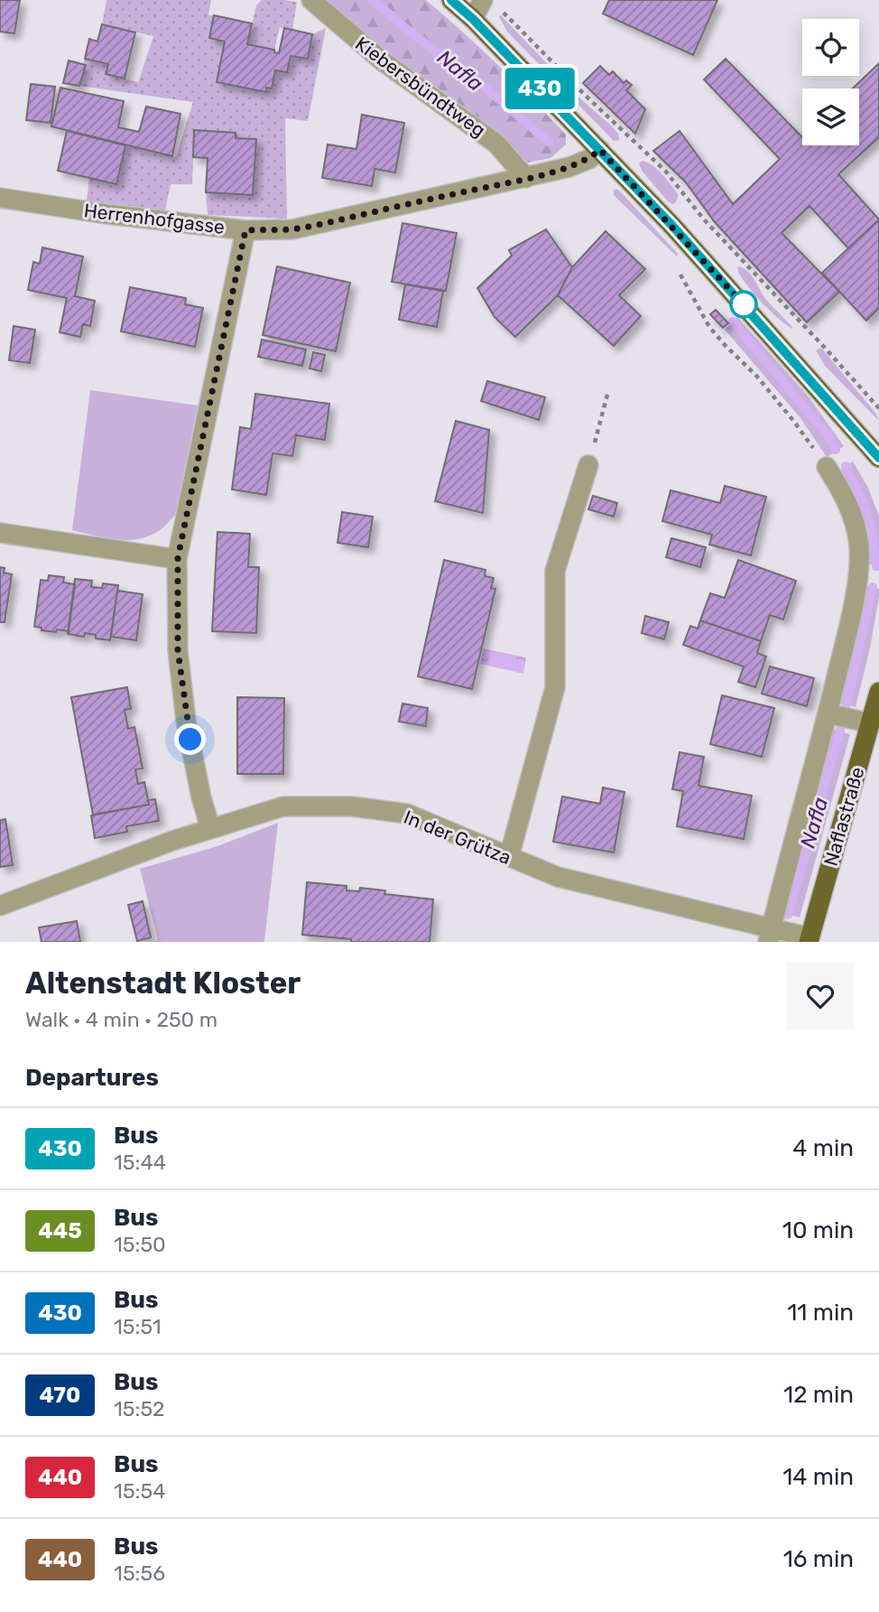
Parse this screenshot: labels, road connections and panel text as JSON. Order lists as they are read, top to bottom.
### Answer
{
  "streets": {
    "main road": ["Naflastraße"],
    "street": ["Kiebersbündtweg", "Herrenhofgasse", "In der Grütza"]
  },
  "crossings": [
    ["Kiebersbündtweg", "Herrenhofgasse"],
    ["Naflastraße", "In der Grütza"]
  ],
  "water": ["Nafla"],
  "lines": ["bus line 430"],
  "page": {
    "on_map": "430",
    "heading": [
      ["Altenstadt Kloster", "Walk · 4 min · 250 m"],
      "Departures"
    ],
    "list": [
      {
        "mark": "430",
        "name": "Bus",
        "note": "15:44",
        "value": "4 min"
      },
      {
        "mark": "445",
        "name": "Bus",
        "note": "15:50",
        "value": "10 min"
      },
      {
        "mark": "430",
        "name": "Bus",
        "note": "15:51",
        "value": "11 min"
      },
      {
        "mark": "470",
        "name": "Bus",
        "note": "15:52",
        "value": "12 min"
      },
      {
        "mark": "440",
        "name": "Bus",
        "note": "15:54",
        "value": "14 min"
      },
      {
        "mark": "440",
        "name": "Bus",
        "note": "15:56",
        "value": "16 min"
      }
    ]
  }
}
